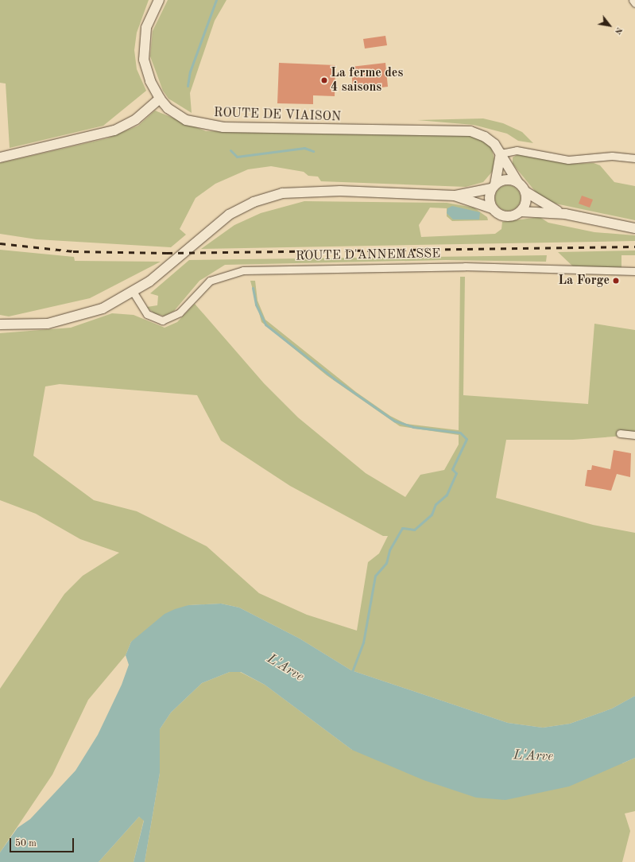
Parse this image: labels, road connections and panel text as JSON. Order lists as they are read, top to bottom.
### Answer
{
  "streets": {
    "main road": ["ROUTE DE VIAISON"],
    "street": ["ROUTE D'ANNEMASSE"]
  },
  "water": ["L'Arve"],
  "places": ["La ferme des 4 saisons", "La Forge"],
  "scale_bar": "50 m",
  "north": "bottom right"
}
